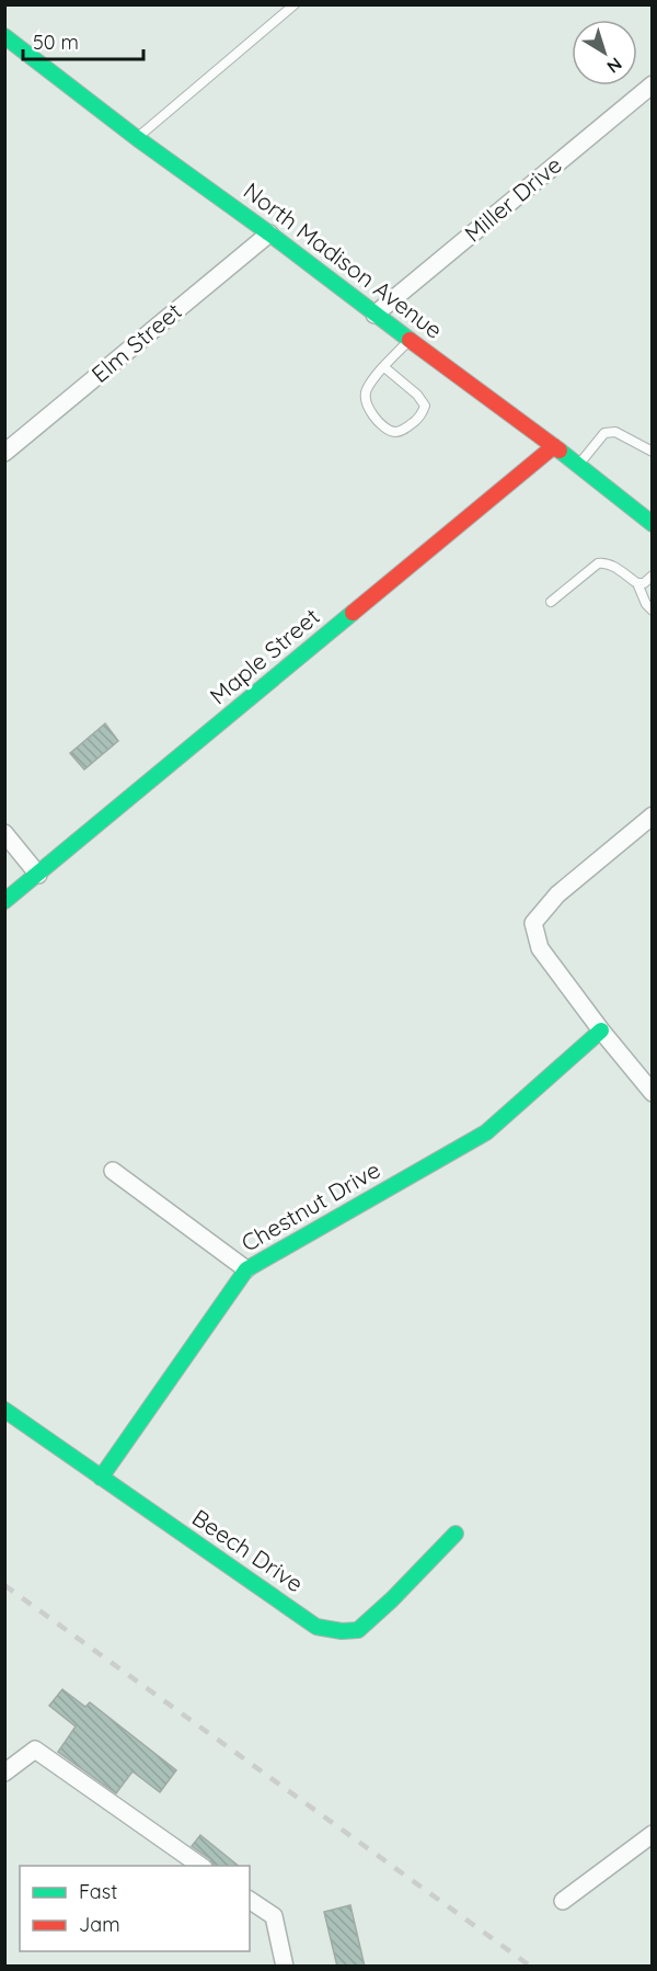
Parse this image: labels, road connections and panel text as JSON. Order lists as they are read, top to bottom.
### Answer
{
  "streets": {
    "street": [
      "Miller Drive",
      "North Madison Avenue",
      "Elm Street",
      "Maple Street",
      "Chestnut Drive",
      "Beech Drive"
    ]
  },
  "crossings": [
    ["Miller Drive", "North Madison Avenue"],
    ["North Madison Avenue", "Elm Street"],
    ["North Madison Avenue", "Maple Street"],
    ["Chestnut Drive", "Beech Drive"]
  ],
  "legend": ["Fast", "Jam"],
  "scale_bar": "50 m",
  "north": "bottom right"
}
